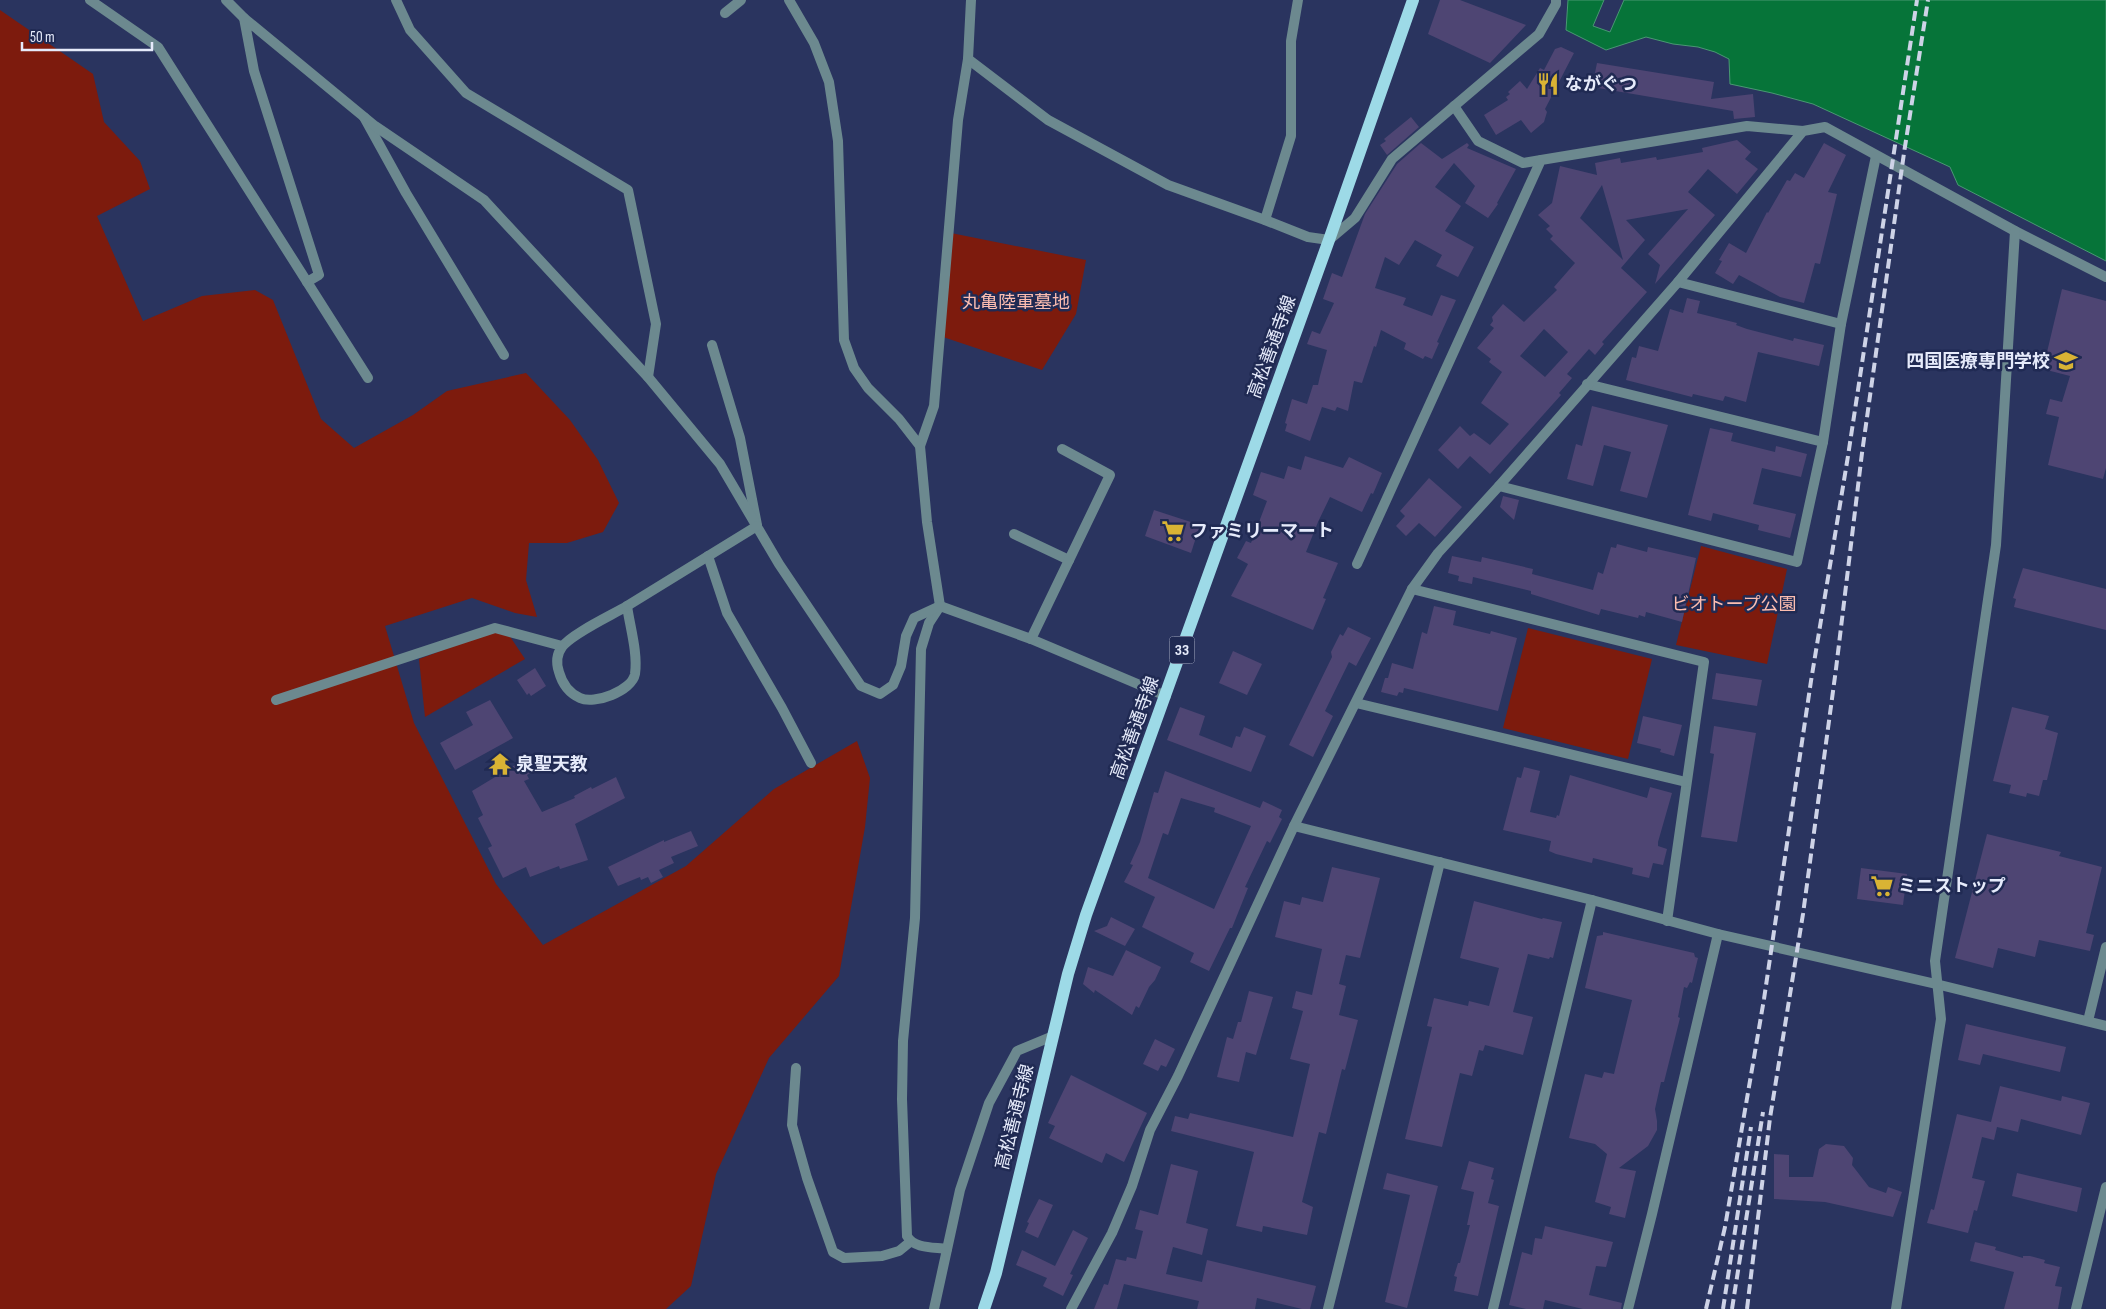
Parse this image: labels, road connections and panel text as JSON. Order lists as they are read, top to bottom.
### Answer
{
  "streets": {
    "main road": ["高松善通寺線", "33"]
  },
  "parks": ["丸亀陸軍墓地", "ビオトープ公園"],
  "places": {
    "restaurant": ["ながぐつ"],
    "school or university": ["四国医療専門学校"],
    "supermarket": ["ファミリーマート", "ミニストップ"],
    "temple": ["泉聖天教"]
  },
  "scale_bar": "50 m"
}
